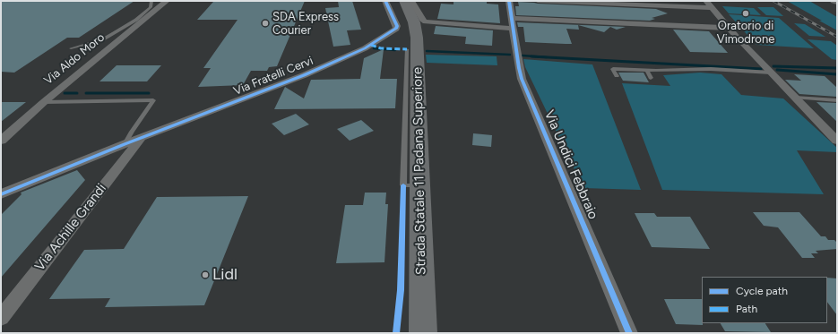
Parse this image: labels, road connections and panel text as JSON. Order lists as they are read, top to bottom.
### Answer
{
  "streets": {
    "main road": ["Strada Statale 11 Padana Superiore"],
    "street": [
      "Via Aldo Moro",
      "Via Fratelli Cervi",
      "Via Undici Febbraio",
      "Via Achille Grandi"
    ]
  },
  "crossings": [
    ["Via Fratelli Cervi", "Via Achille Grandi"]
  ],
  "places": ["Oratorio di Vimodrone", "SDA Express Courier", "Lidl"],
  "legend": ["Cycle path", "Path"]
}
